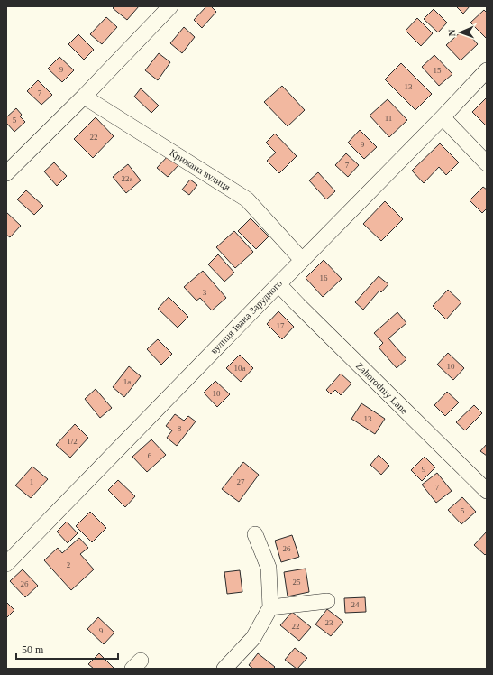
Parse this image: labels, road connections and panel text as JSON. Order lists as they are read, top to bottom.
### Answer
{
  "streets": {
    "street": ["Крижана вулиця", "вулиця Івана Зарудного", "Zahorodniy Lane"]
  },
  "crossings": [
    ["Крижана вулиця", "вулиця Івана Зарудного"],
    ["вулиця Івана Зарудного", "Zahorodniy Lane"]
  ],
  "house_numbers": [
    "9",
    "15",
    "13",
    "7",
    "11",
    "5",
    "22",
    "9",
    "7",
    "22а",
    "16",
    "3",
    "17",
    "10",
    "10а",
    "1а",
    "10",
    "13",
    "8",
    "1/2",
    "6",
    "9",
    "1",
    "27",
    "7",
    "5",
    "26",
    "2",
    "25",
    "2б",
    "24",
    "23",
    "22",
    "9"
  ],
  "scale_bar": "50 m",
  "north": "left"
}
